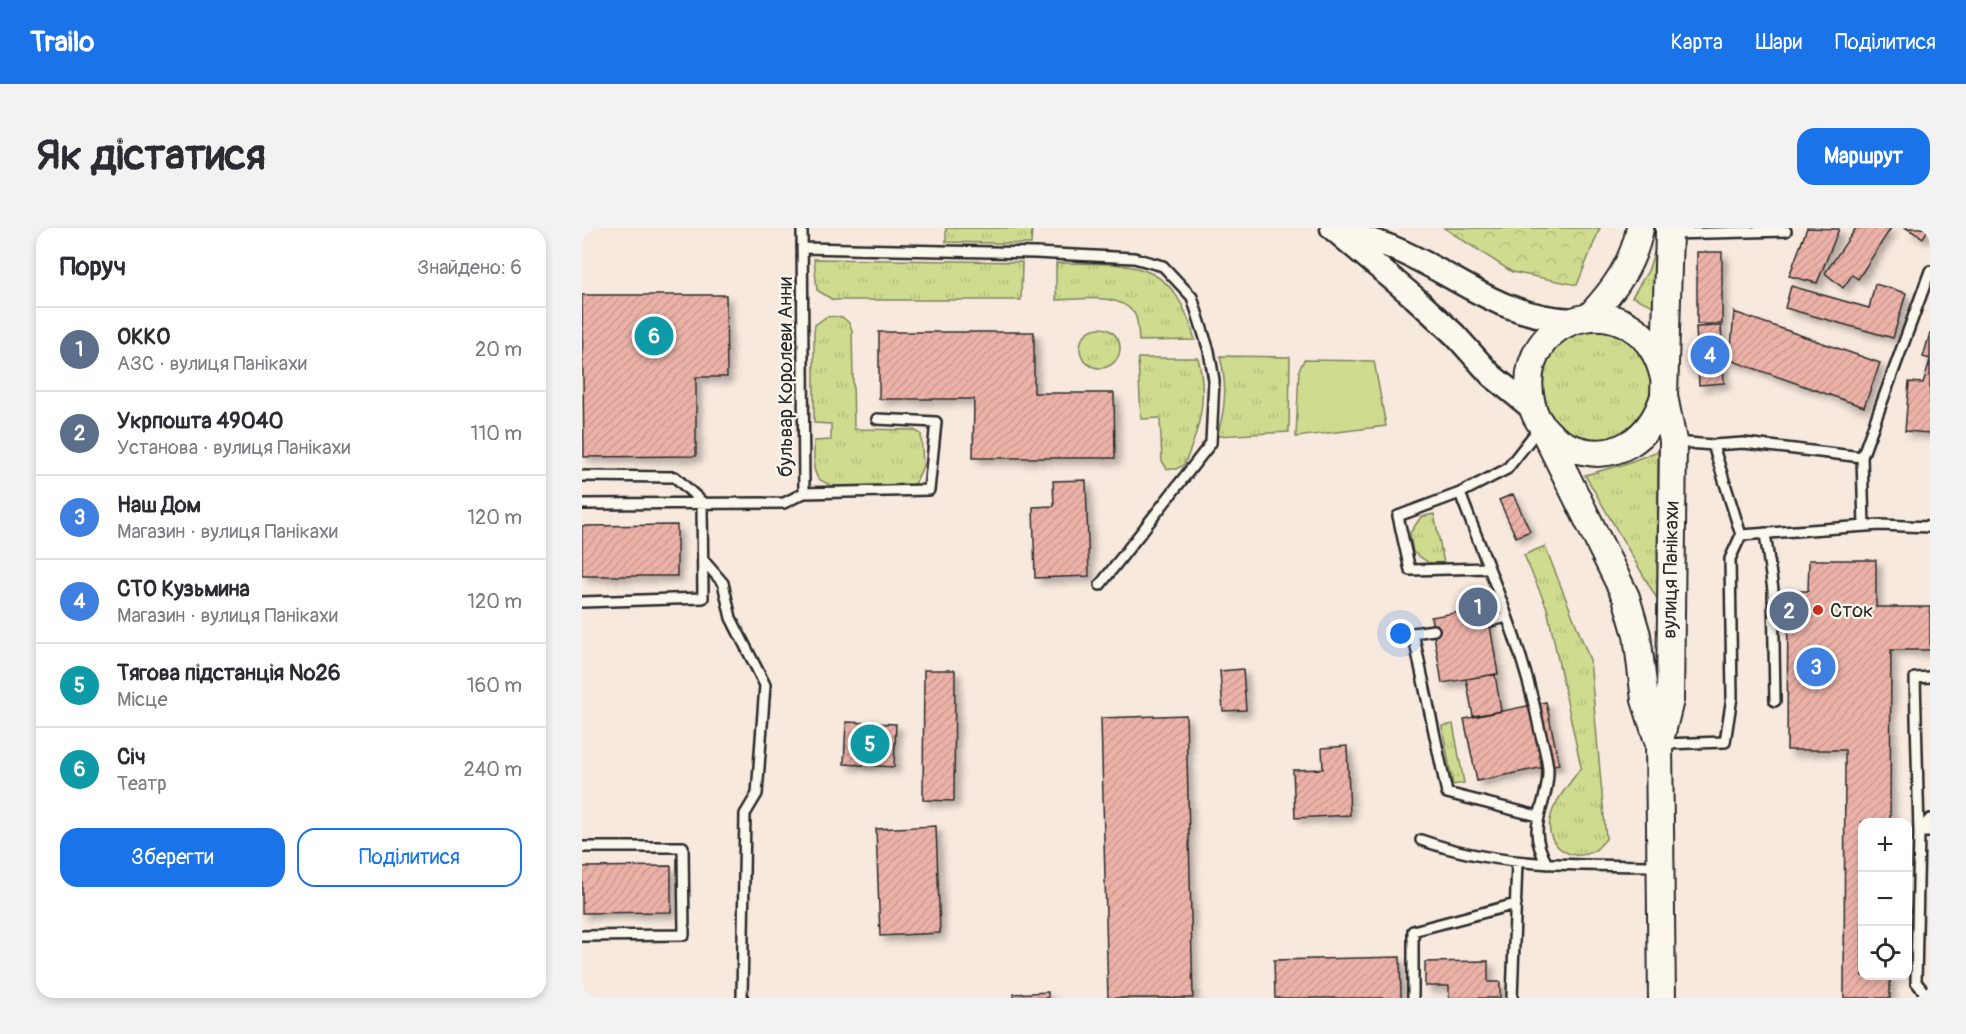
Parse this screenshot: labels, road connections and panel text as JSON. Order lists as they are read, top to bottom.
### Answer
{
  "streets": {
    "main road": ["вулиця Панікахи"],
    "lane": ["бульвар Королеви Анни"]
  },
  "places": ["Сток"],
  "page": {
    "header": "Trailo",
    "nav": ["Карта", "Шари", "Поділитися"],
    "buttons": [
      "Маршрут",
      ["Зберегти", "Поділитися"]
    ],
    "title": "Як дістатися",
    "heading": ["Поруч", "Знайдено: 6"],
    "list": [
      {
        "mark": "1",
        "name": "ОККО",
        "note": "АЗС · вулиця Панікахи",
        "value": "20 m"
      },
      {
        "mark": "2",
        "name": "Укрпошта 49040",
        "note": "Установа · вулиця Панікахи",
        "value": "110 m"
      },
      {
        "mark": "3",
        "name": "Наш Дом",
        "note": "Магазин · вулиця Панікахи",
        "value": "120 m"
      },
      {
        "mark": "4",
        "name": "СТО Кузьмина",
        "note": "Магазин · вулиця Панікахи",
        "value": "120 m"
      },
      {
        "mark": "5",
        "name": "Тягова пiдстанцiя №26",
        "note": "Місце",
        "value": "160 m"
      },
      {
        "mark": "6",
        "name": "Січ",
        "note": "Театр",
        "value": "240 m"
      }
    ],
    "pins": [
      "6",
      "4",
      "1",
      "2",
      "3",
      "5"
    ],
    "map_buttons": ["+", "−"]
  }
}
